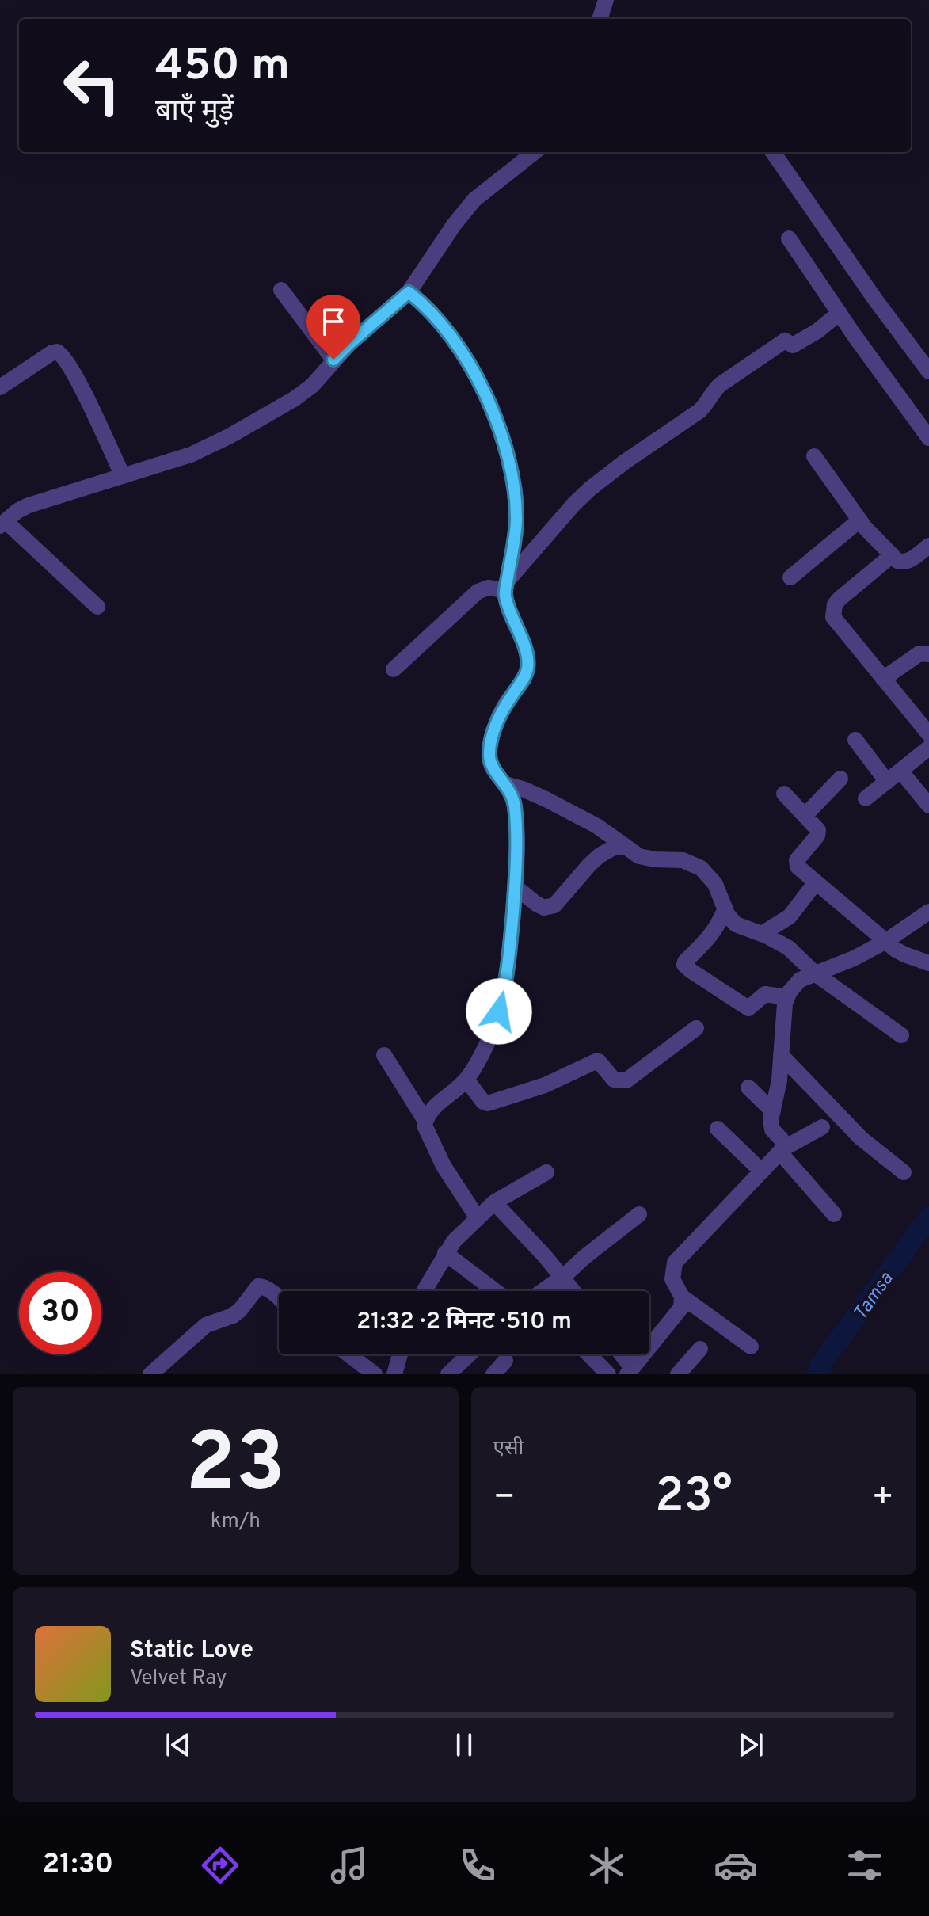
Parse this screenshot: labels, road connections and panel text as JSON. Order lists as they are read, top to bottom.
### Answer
{
  "water": ["Tamsa"],
  "page": {
    "turn": ["450 m", "बाएँ मुड़ें"],
    "limit": "30",
    "trip": "21:32 · 2 मिनट · 510 m",
    "tile": [
      ["23", "km/h"],
      "एसी"
    ],
    "heat": ["−", "23°", "+"],
    "song": ["Static Love", "Velvet Ray"],
    "tabs": "21:30"
  }
}
